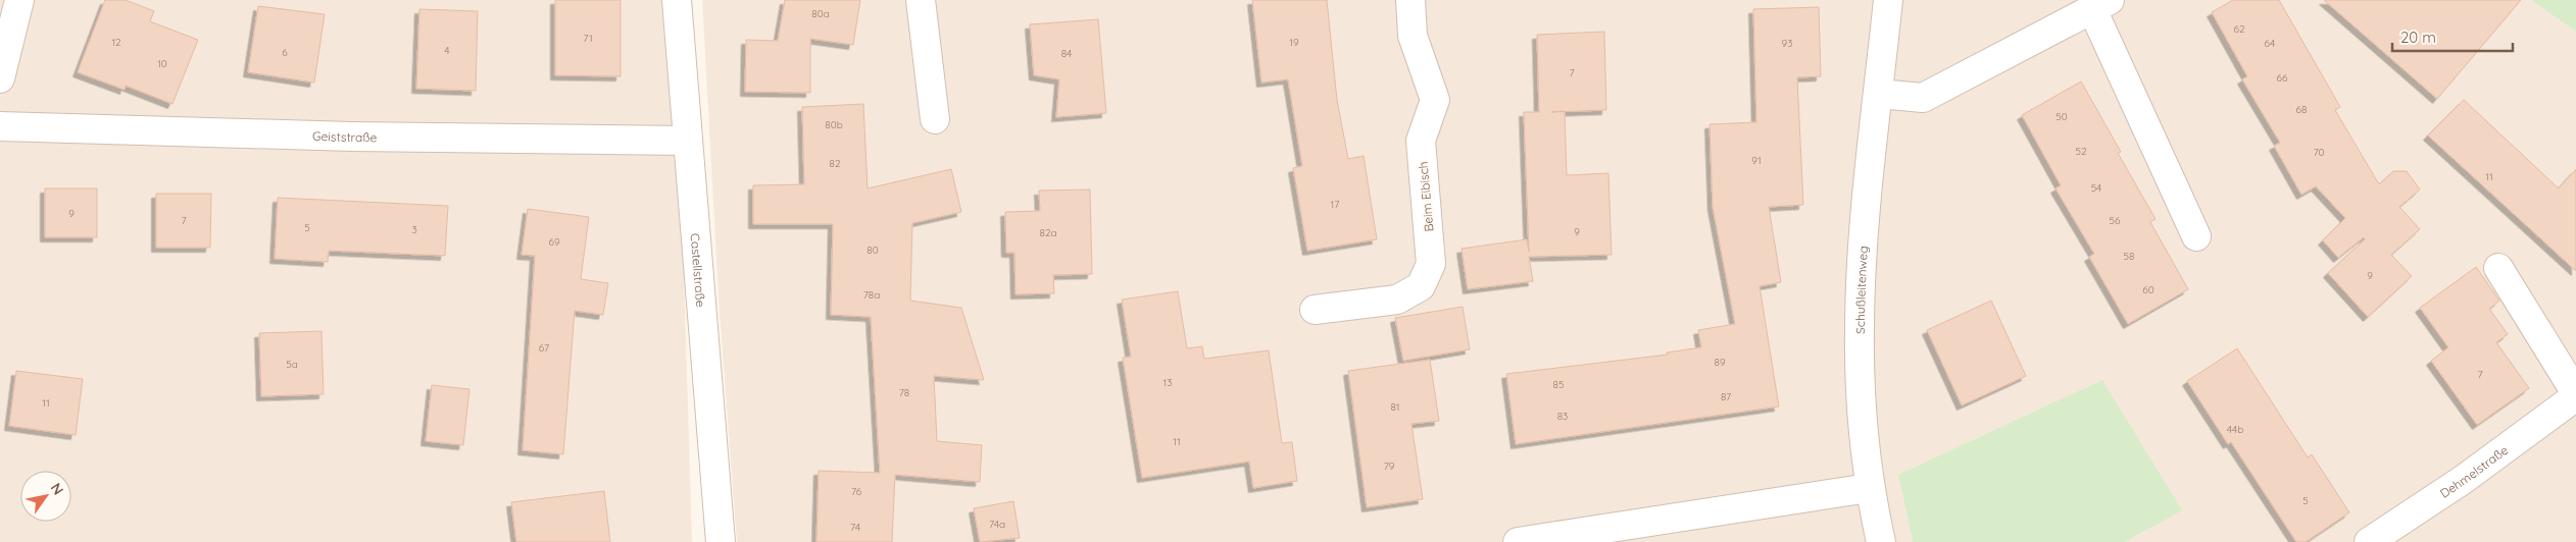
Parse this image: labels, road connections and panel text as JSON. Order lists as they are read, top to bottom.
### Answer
{
  "streets": {
    "street": [
      "Geiststraße",
      "Beim Eibisch",
      "Castellstraße",
      "Schußleitenweg",
      "Dehmelstraße"
    ]
  },
  "crossings": [
    ["Geiststraße", "Castellstraße"]
  ],
  "house_numbers": [
    "80a",
    "62",
    "71",
    "12",
    "19",
    "93",
    "64",
    "4",
    "6",
    "84",
    "10",
    "7",
    "66",
    "68",
    "50",
    "80b",
    "52",
    "70",
    "91",
    "82",
    "11",
    "54",
    "17",
    "9",
    "7",
    "56",
    "5",
    "3",
    "9",
    "82a",
    "69",
    "80",
    "58",
    "9",
    "60",
    "78a",
    "67",
    "89",
    "5a",
    "7",
    "13",
    "85",
    "78",
    "87",
    "11",
    "81",
    "83",
    "44b",
    "11",
    "79",
    "76",
    "5",
    "74a",
    "74"
  ],
  "scale_bar": "20 m",
  "north": "top right"
}
